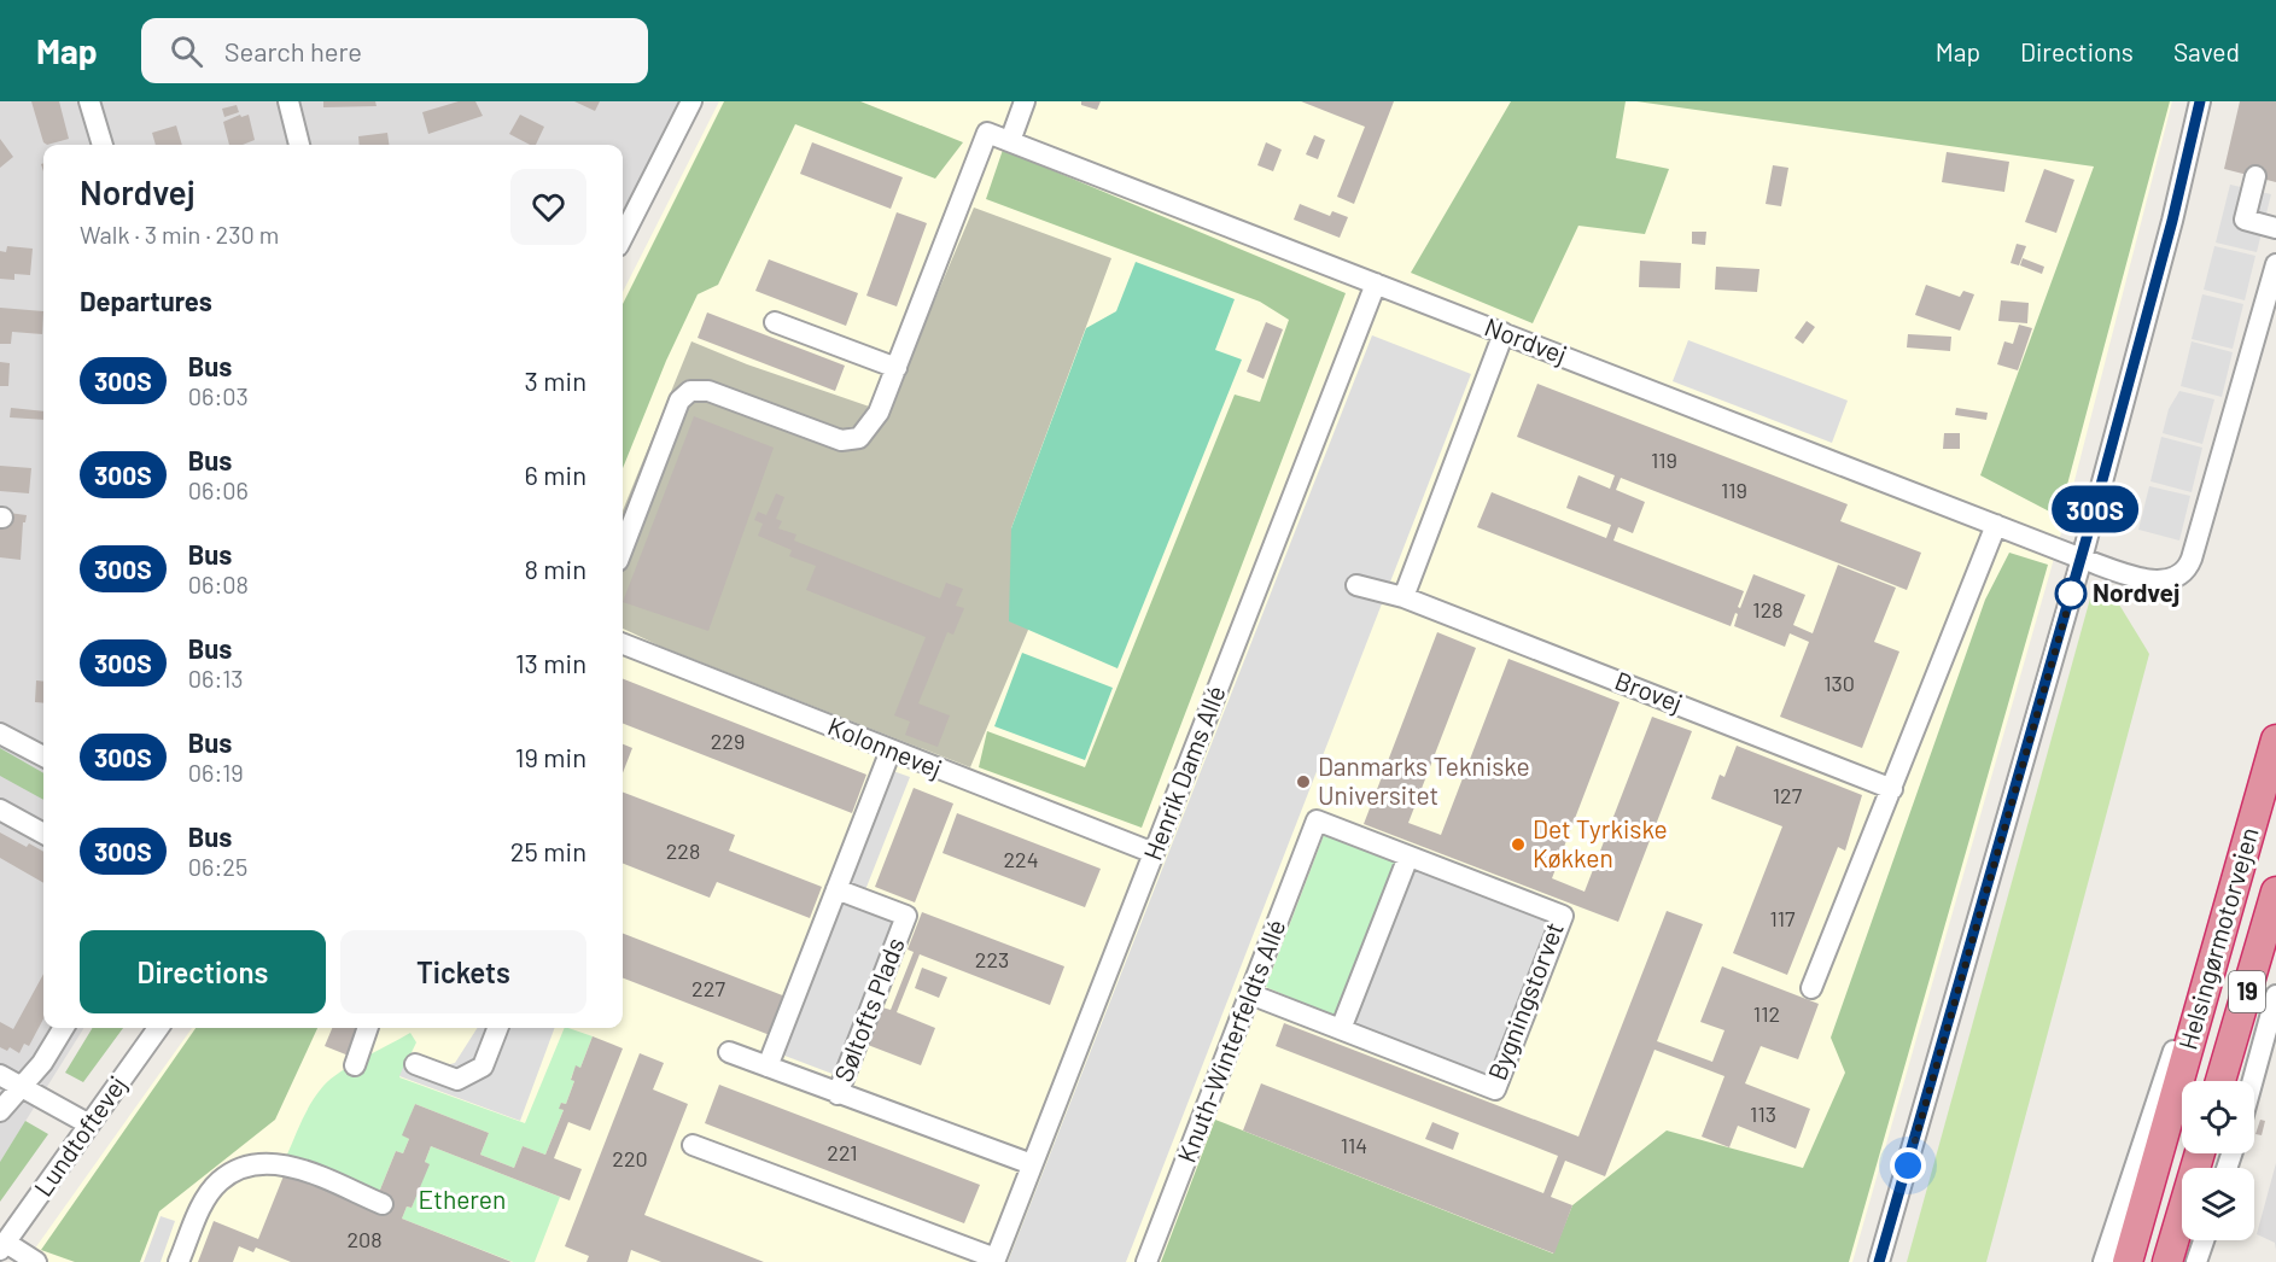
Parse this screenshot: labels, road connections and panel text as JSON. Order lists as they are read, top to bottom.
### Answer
{
  "streets": {
    "highway": ["Helsingørmotorvejen", "19"],
    "street": [
      "Nordvej",
      "Brovej",
      "Kolonnevej",
      "Henrik Dams Allé",
      "Bygningstorvet",
      "Søltofts Plads",
      "Knuth-Winterfeldts Allé",
      "Lundtoftevej"
    ]
  },
  "crossings": [
    ["Nordvej", "Henrik Dams Allé"],
    ["Kolonnevej", "Henrik Dams Allé"],
    ["Bygningstorvet", "Knuth-Winterfeldts Allé"]
  ],
  "parks": ["Etheren"],
  "places": ["Nordvej", "Danmarks Tekniske Universitet", "Det Tyrkiske Køkken"],
  "lines": ["bus line 300S"],
  "house_numbers": [
    "119",
    "119",
    "128",
    "130",
    "229",
    "127",
    "228",
    "224",
    "117",
    "223",
    "227",
    "112",
    "113",
    "114",
    "221",
    "220",
    "208"
  ],
  "page": {
    "header": "Map",
    "search": "Search here",
    "nav": ["Map", "Directions", "Saved"],
    "on_map": "300S",
    "heading": [
      ["Nordvej", "Walk · 3 min · 230 m"],
      "Departures"
    ],
    "list": [
      {
        "mark": "300S",
        "name": "Bus",
        "note": "06:03",
        "value": "3 min"
      },
      {
        "mark": "300S",
        "name": "Bus",
        "note": "06:06",
        "value": "6 min"
      },
      {
        "mark": "300S",
        "name": "Bus",
        "note": "06:08",
        "value": "8 min"
      },
      {
        "mark": "300S",
        "name": "Bus",
        "note": "06:13",
        "value": "13 min"
      },
      {
        "mark": "300S",
        "name": "Bus",
        "note": "06:19",
        "value": "19 min"
      },
      {
        "mark": "300S",
        "name": "Bus",
        "note": "06:25",
        "value": "25 min"
      }
    ],
    "buttons": ["Directions", "Tickets"]
  }
}
